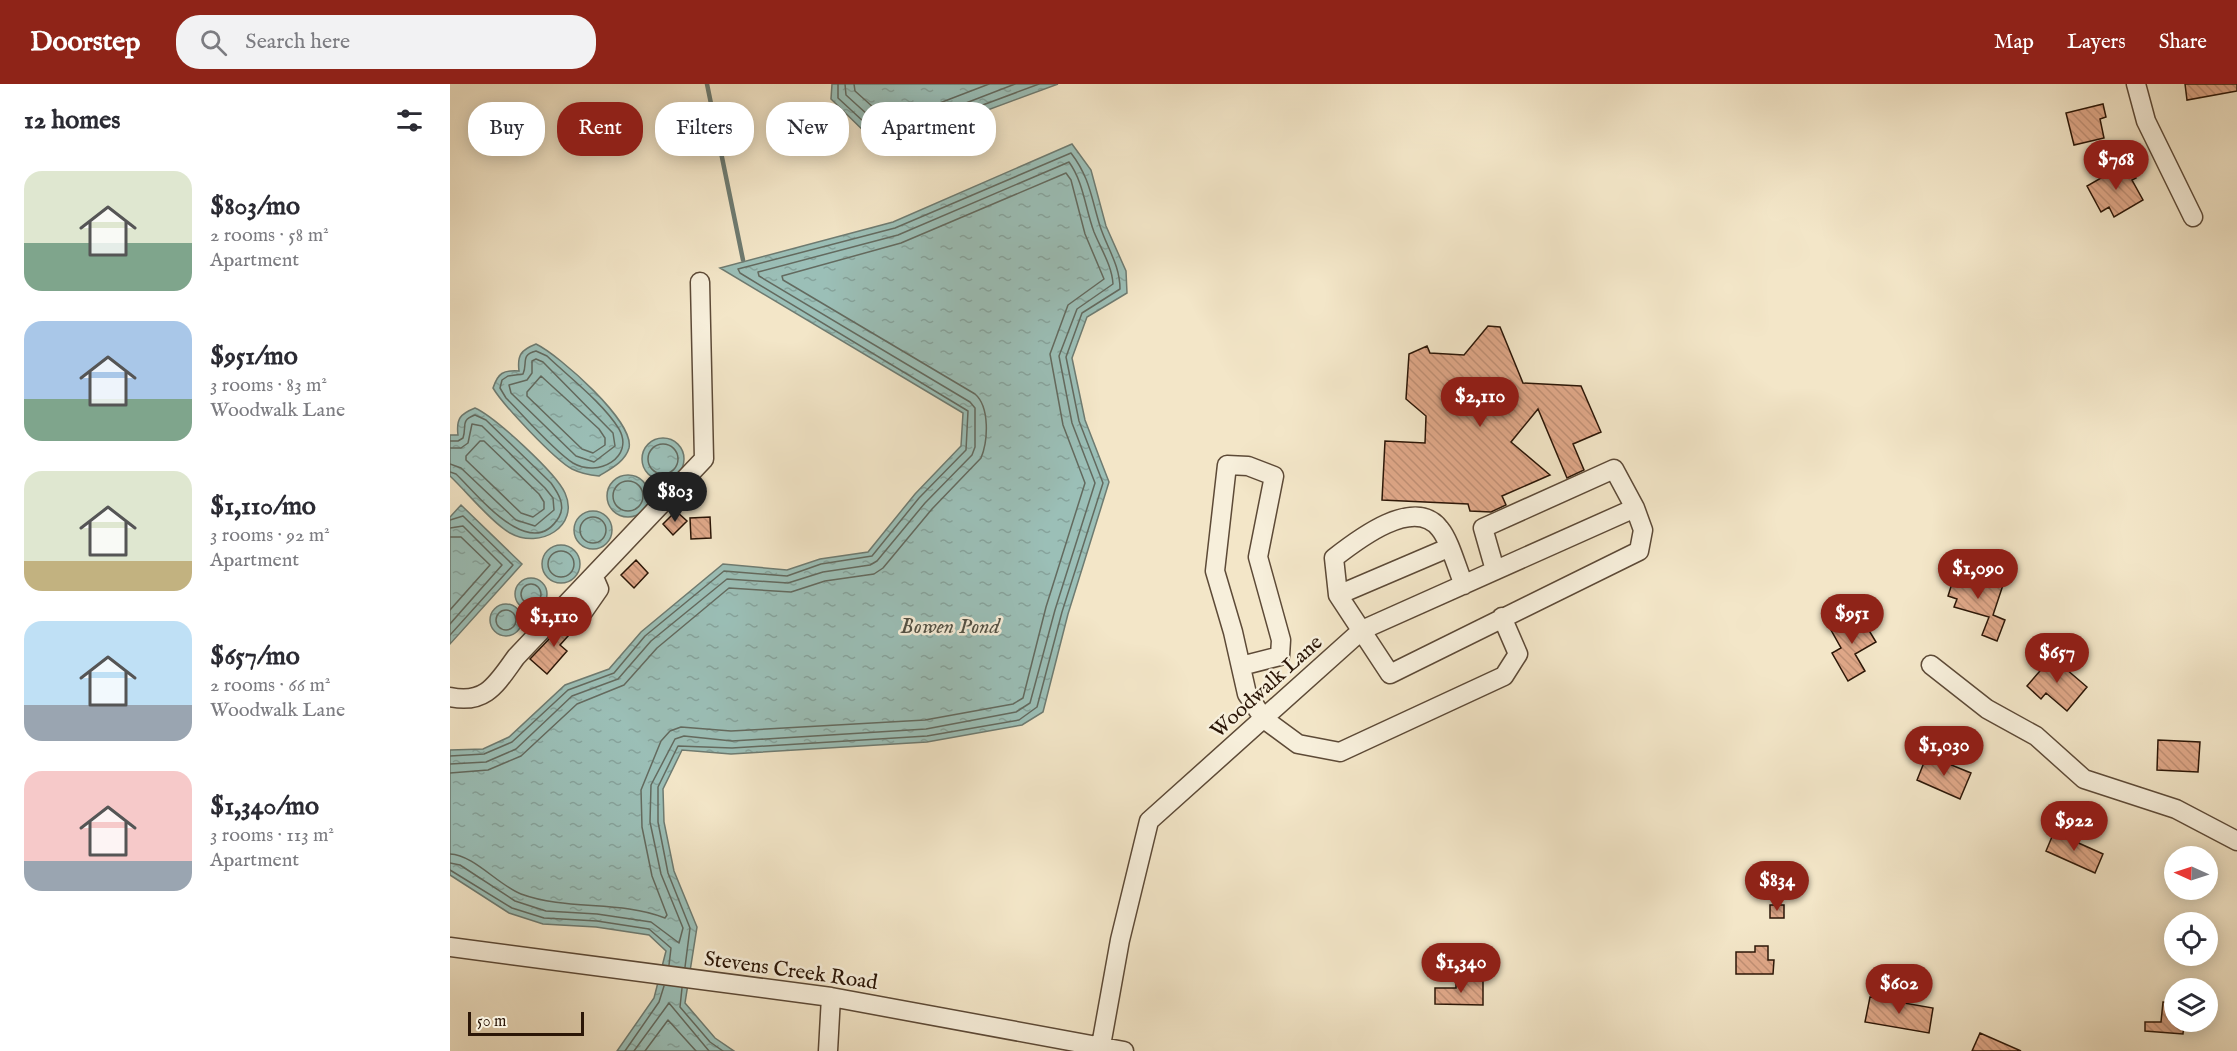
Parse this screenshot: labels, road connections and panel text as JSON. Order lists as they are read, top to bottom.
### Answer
{
  "streets": {
    "street": ["Woodwalk Lane", "Stevens Creek Road"]
  },
  "crossings": [
    ["Woodwalk Lane", "Stevens Creek Road"]
  ],
  "water": ["Bowen Pond"],
  "scale_bar": "50 m",
  "north": "left",
  "page": {
    "header": "Doorstep",
    "search": "Search here",
    "nav": ["Map", "Layers", "Share"],
    "heading": "12 homes",
    "chip": [
      "Buy",
      "Rent",
      "Filters",
      "New",
      "Apartment"
    ],
    "price": [
      "$768",
      "$2,110",
      "$803",
      "$1,090",
      "$951",
      "$1,110",
      "$657",
      "$1,030",
      "$922",
      "$834",
      "$1,340",
      "$602"
    ],
    "list": [
      {
        "name": "$803/mo",
        "note": "2 rooms · 58 m² · Apartment"
      },
      {
        "name": "$951/mo",
        "note": "3 rooms · 83 m² · Woodwalk Lane"
      },
      {
        "name": "$1,110/mo",
        "note": "3 rooms · 92 m² · Apartment"
      },
      {
        "name": "$657/mo",
        "note": "2 rooms · 66 m² · Woodwalk Lane"
      },
      {
        "name": "$1,340/mo",
        "note": "3 rooms · 113 m² · Apartment"
      }
    ],
    "scale": "50 m"
  }
}
